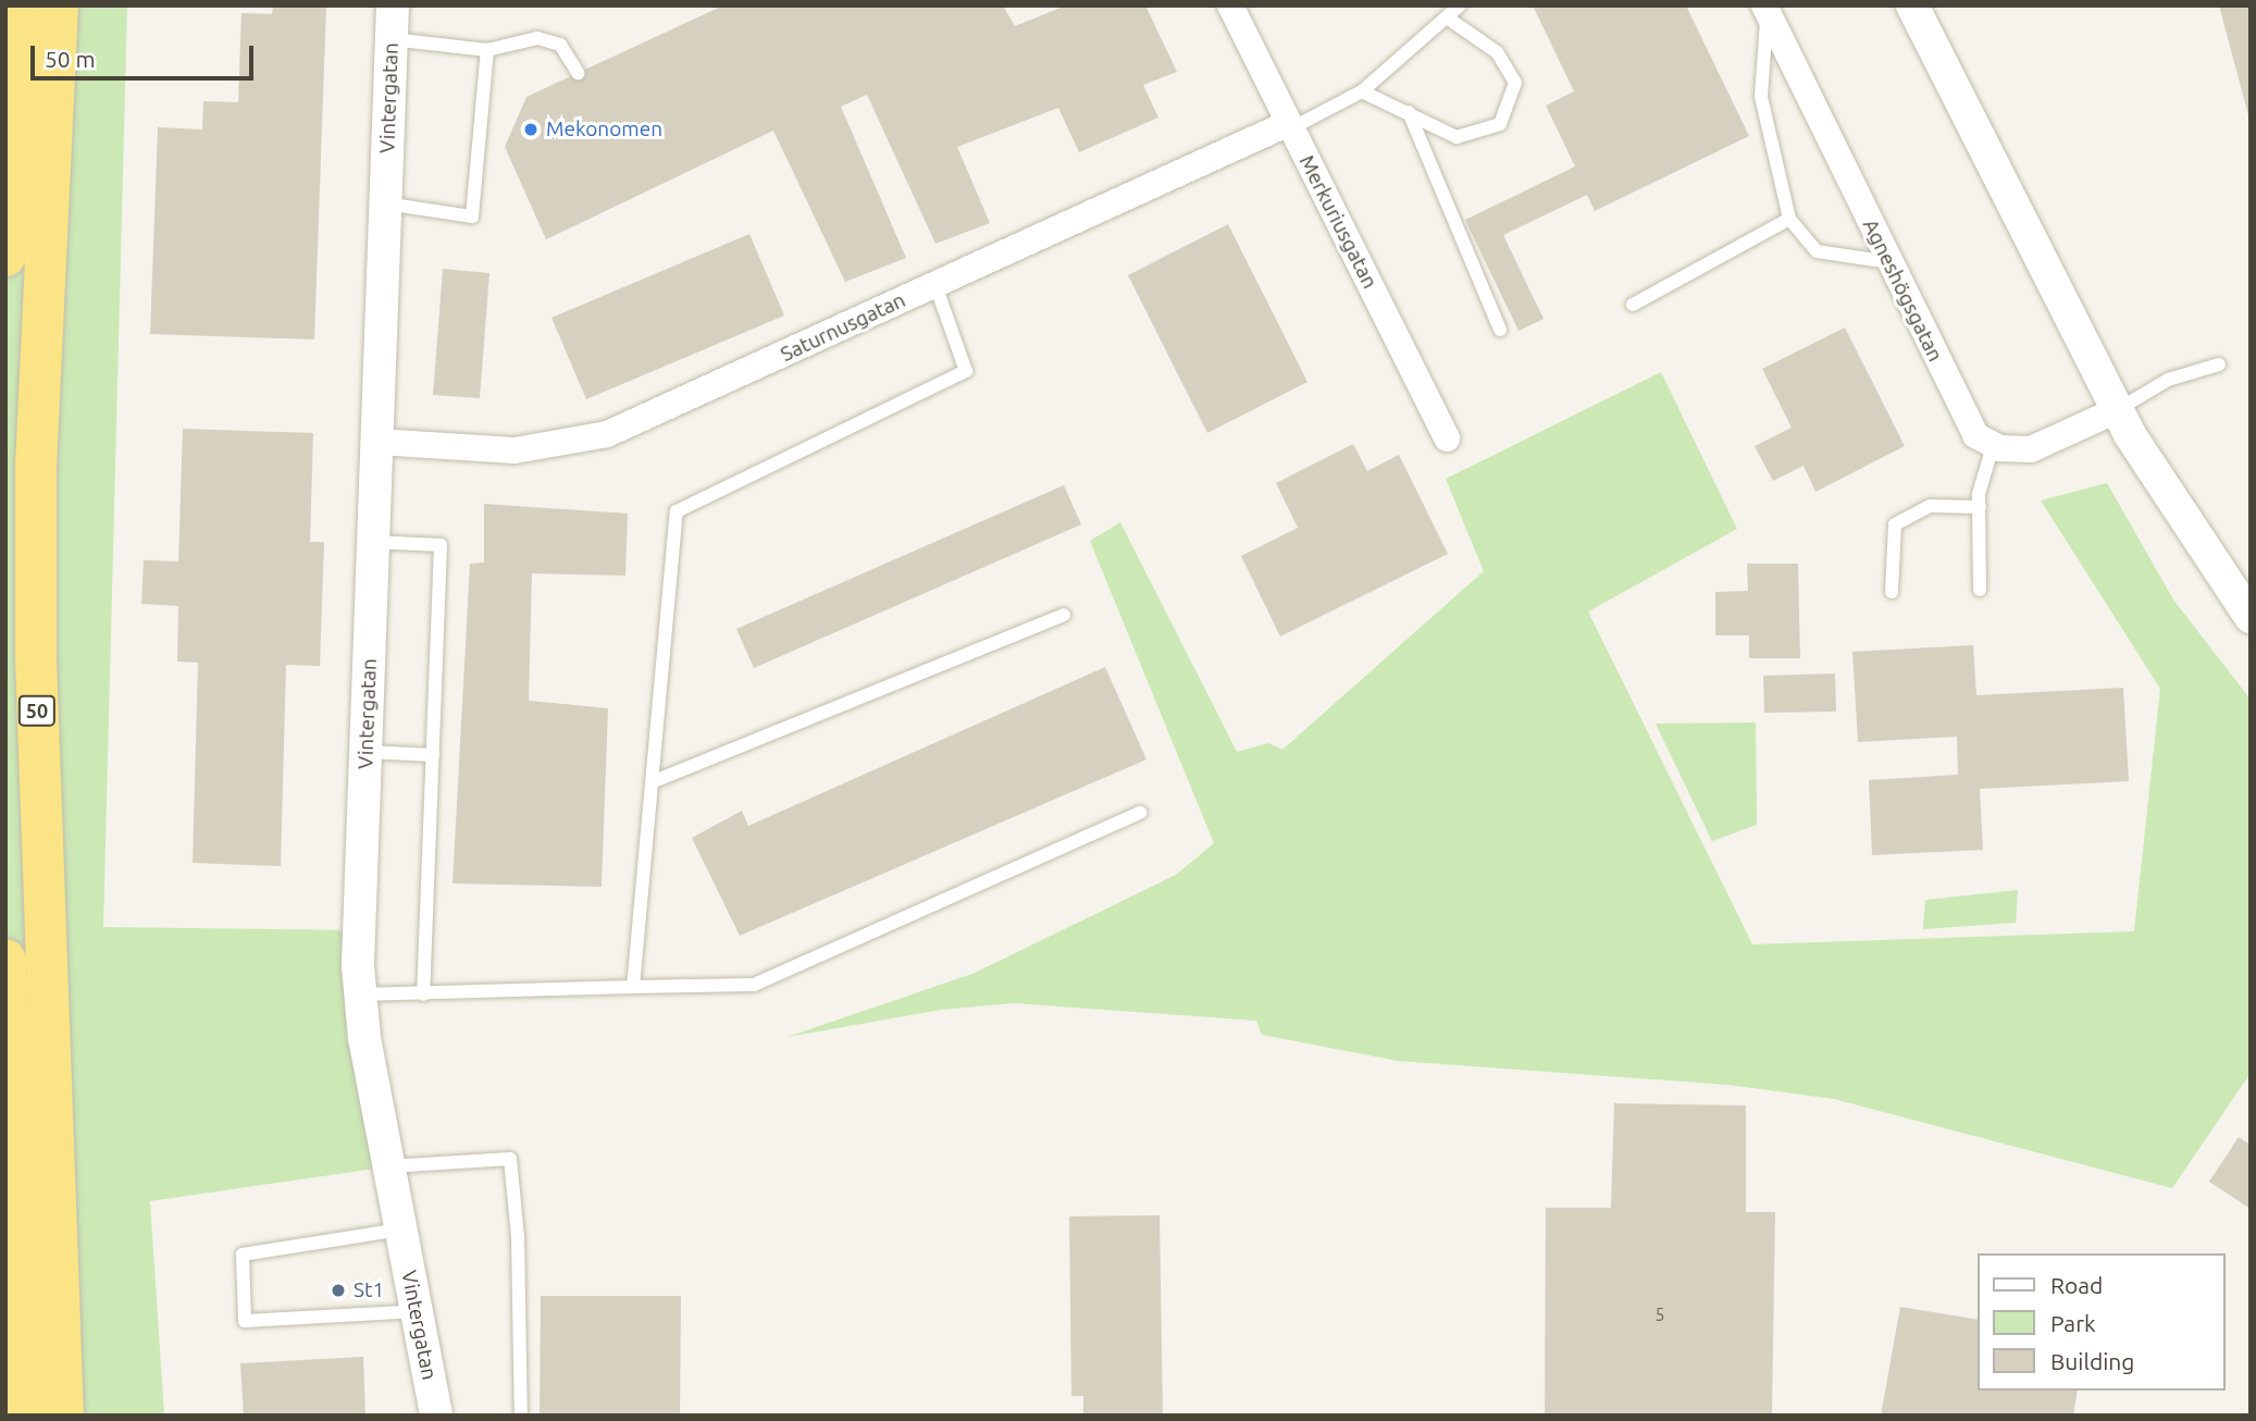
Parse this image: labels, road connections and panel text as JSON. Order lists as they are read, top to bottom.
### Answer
{
  "streets": {
    "highway": ["50"],
    "street": [
      "Vintergatan",
      "Merkuriusgatan",
      "Agneshögsgatan",
      "Saturnusgatan"
    ]
  },
  "crossings": [
    ["Vintergatan", "Saturnusgatan"],
    ["Merkuriusgatan", "Saturnusgatan"]
  ],
  "places": ["Mekonomen", "St1"],
  "house_numbers": ["5"],
  "legend": ["Road", "Park", "Building"],
  "scale_bar": "50 m"
}
